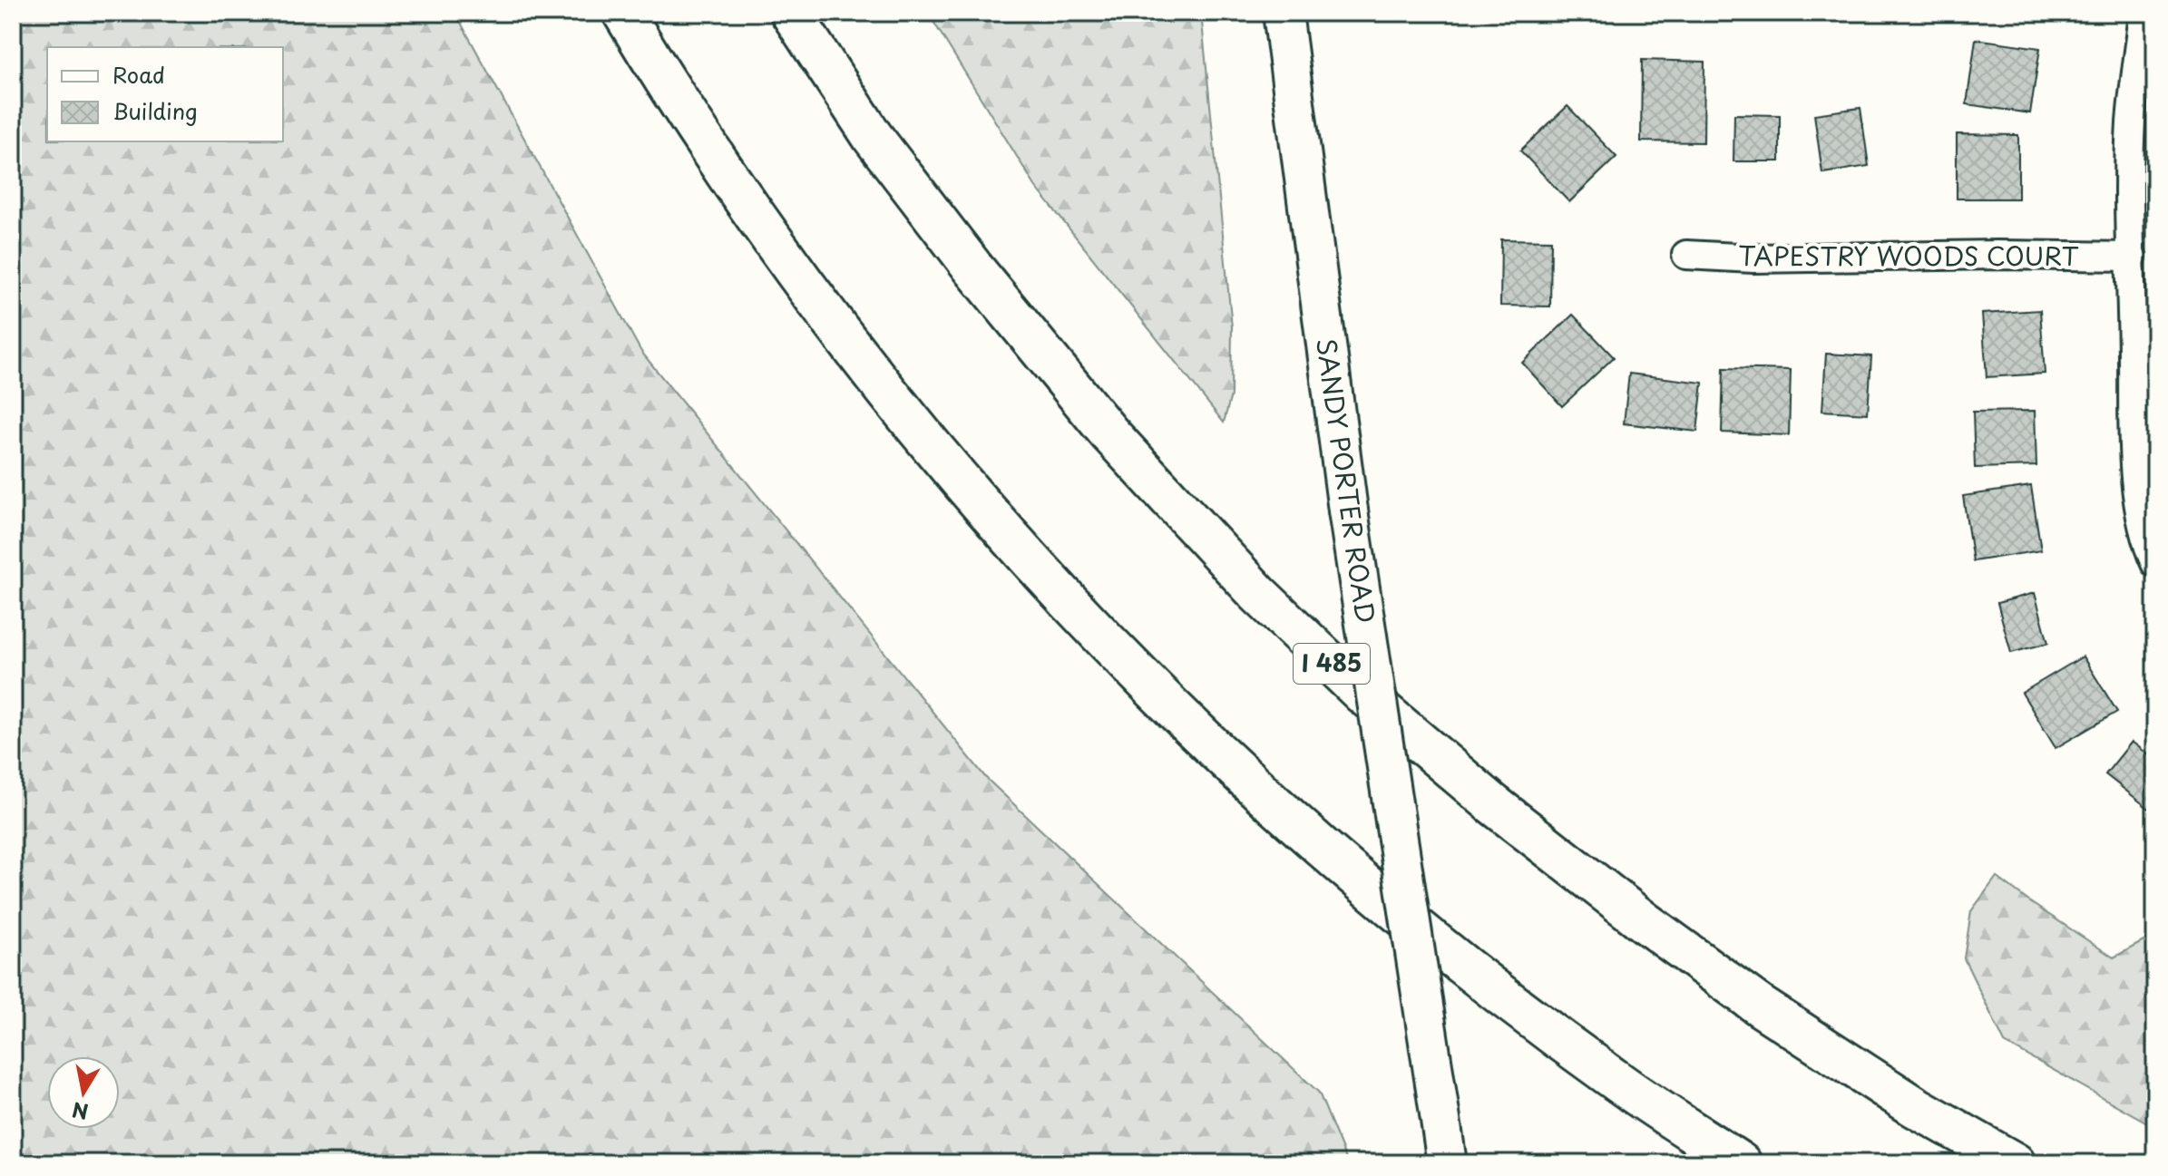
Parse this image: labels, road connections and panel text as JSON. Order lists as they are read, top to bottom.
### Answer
{
  "streets": {
    "highway": ["I 485"],
    "street": ["TAPESTRY WOODS COURT", "SANDY PORTER ROAD"]
  },
  "legend": ["Road", "Building"],
  "north": "bottom"
}
